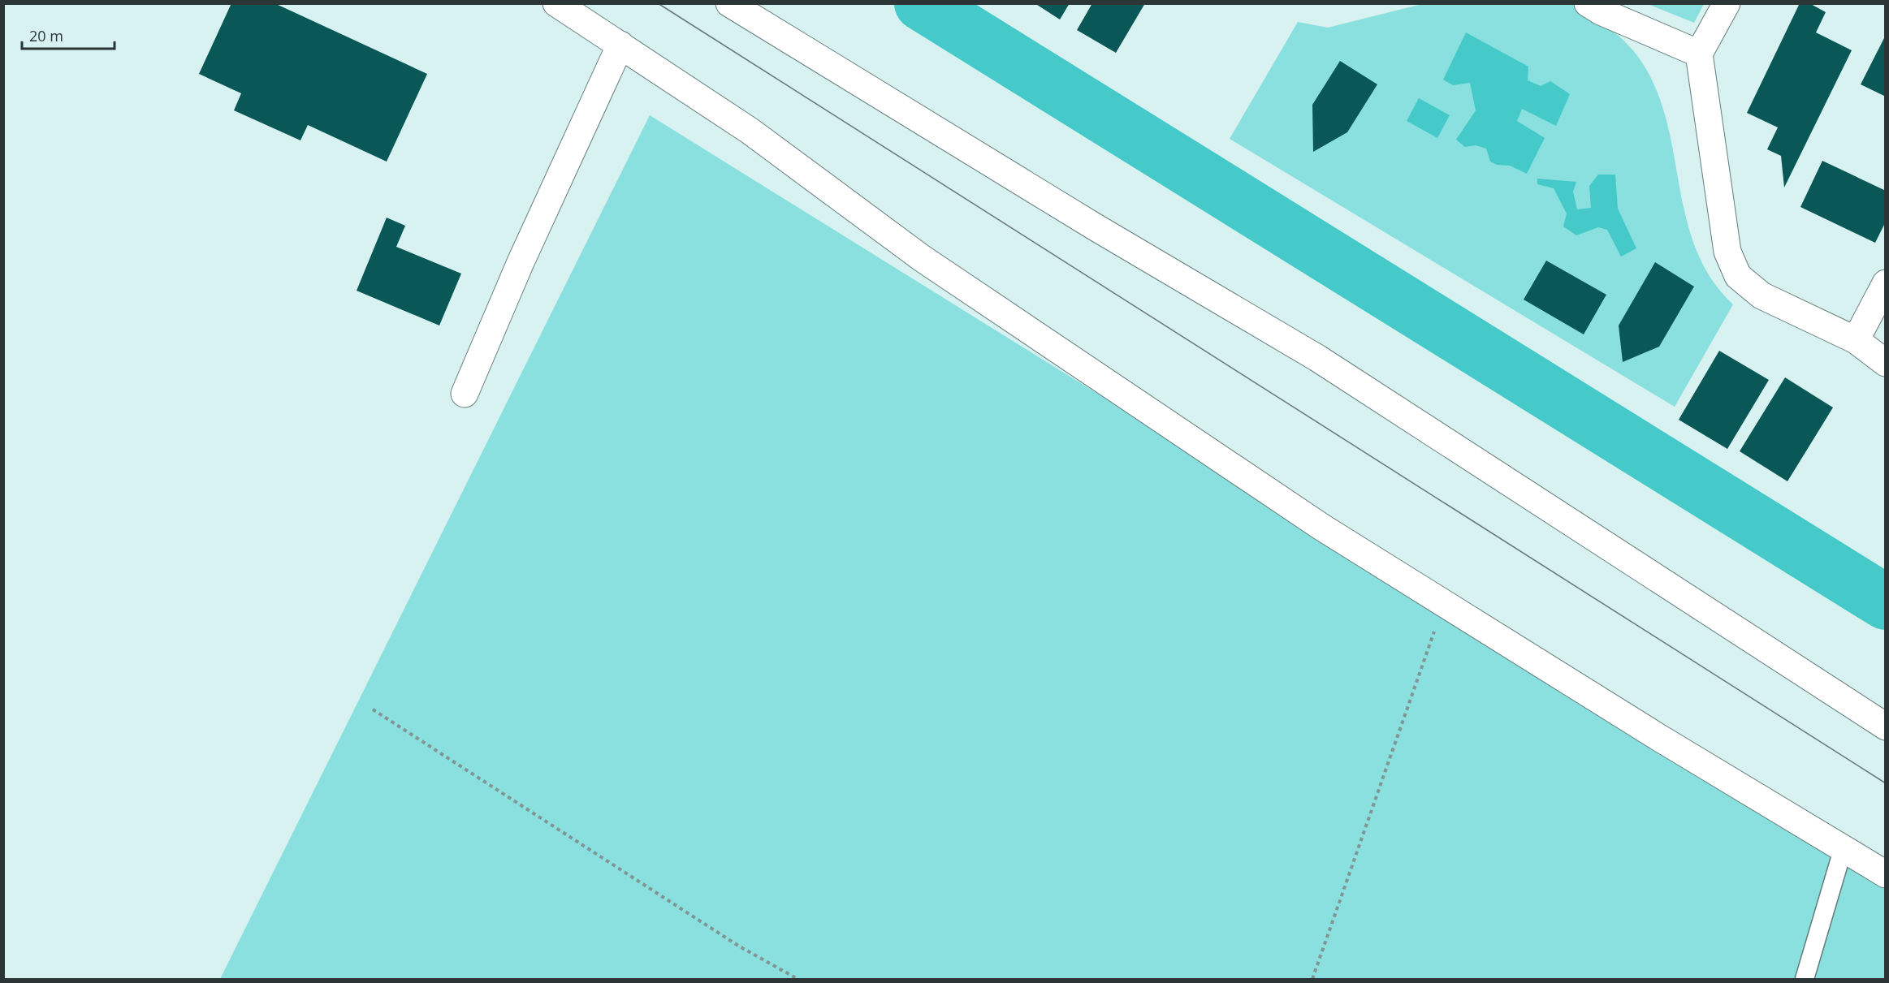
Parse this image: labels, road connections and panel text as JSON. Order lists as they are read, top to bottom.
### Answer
{
  "scale_bar": "20 m"
}
